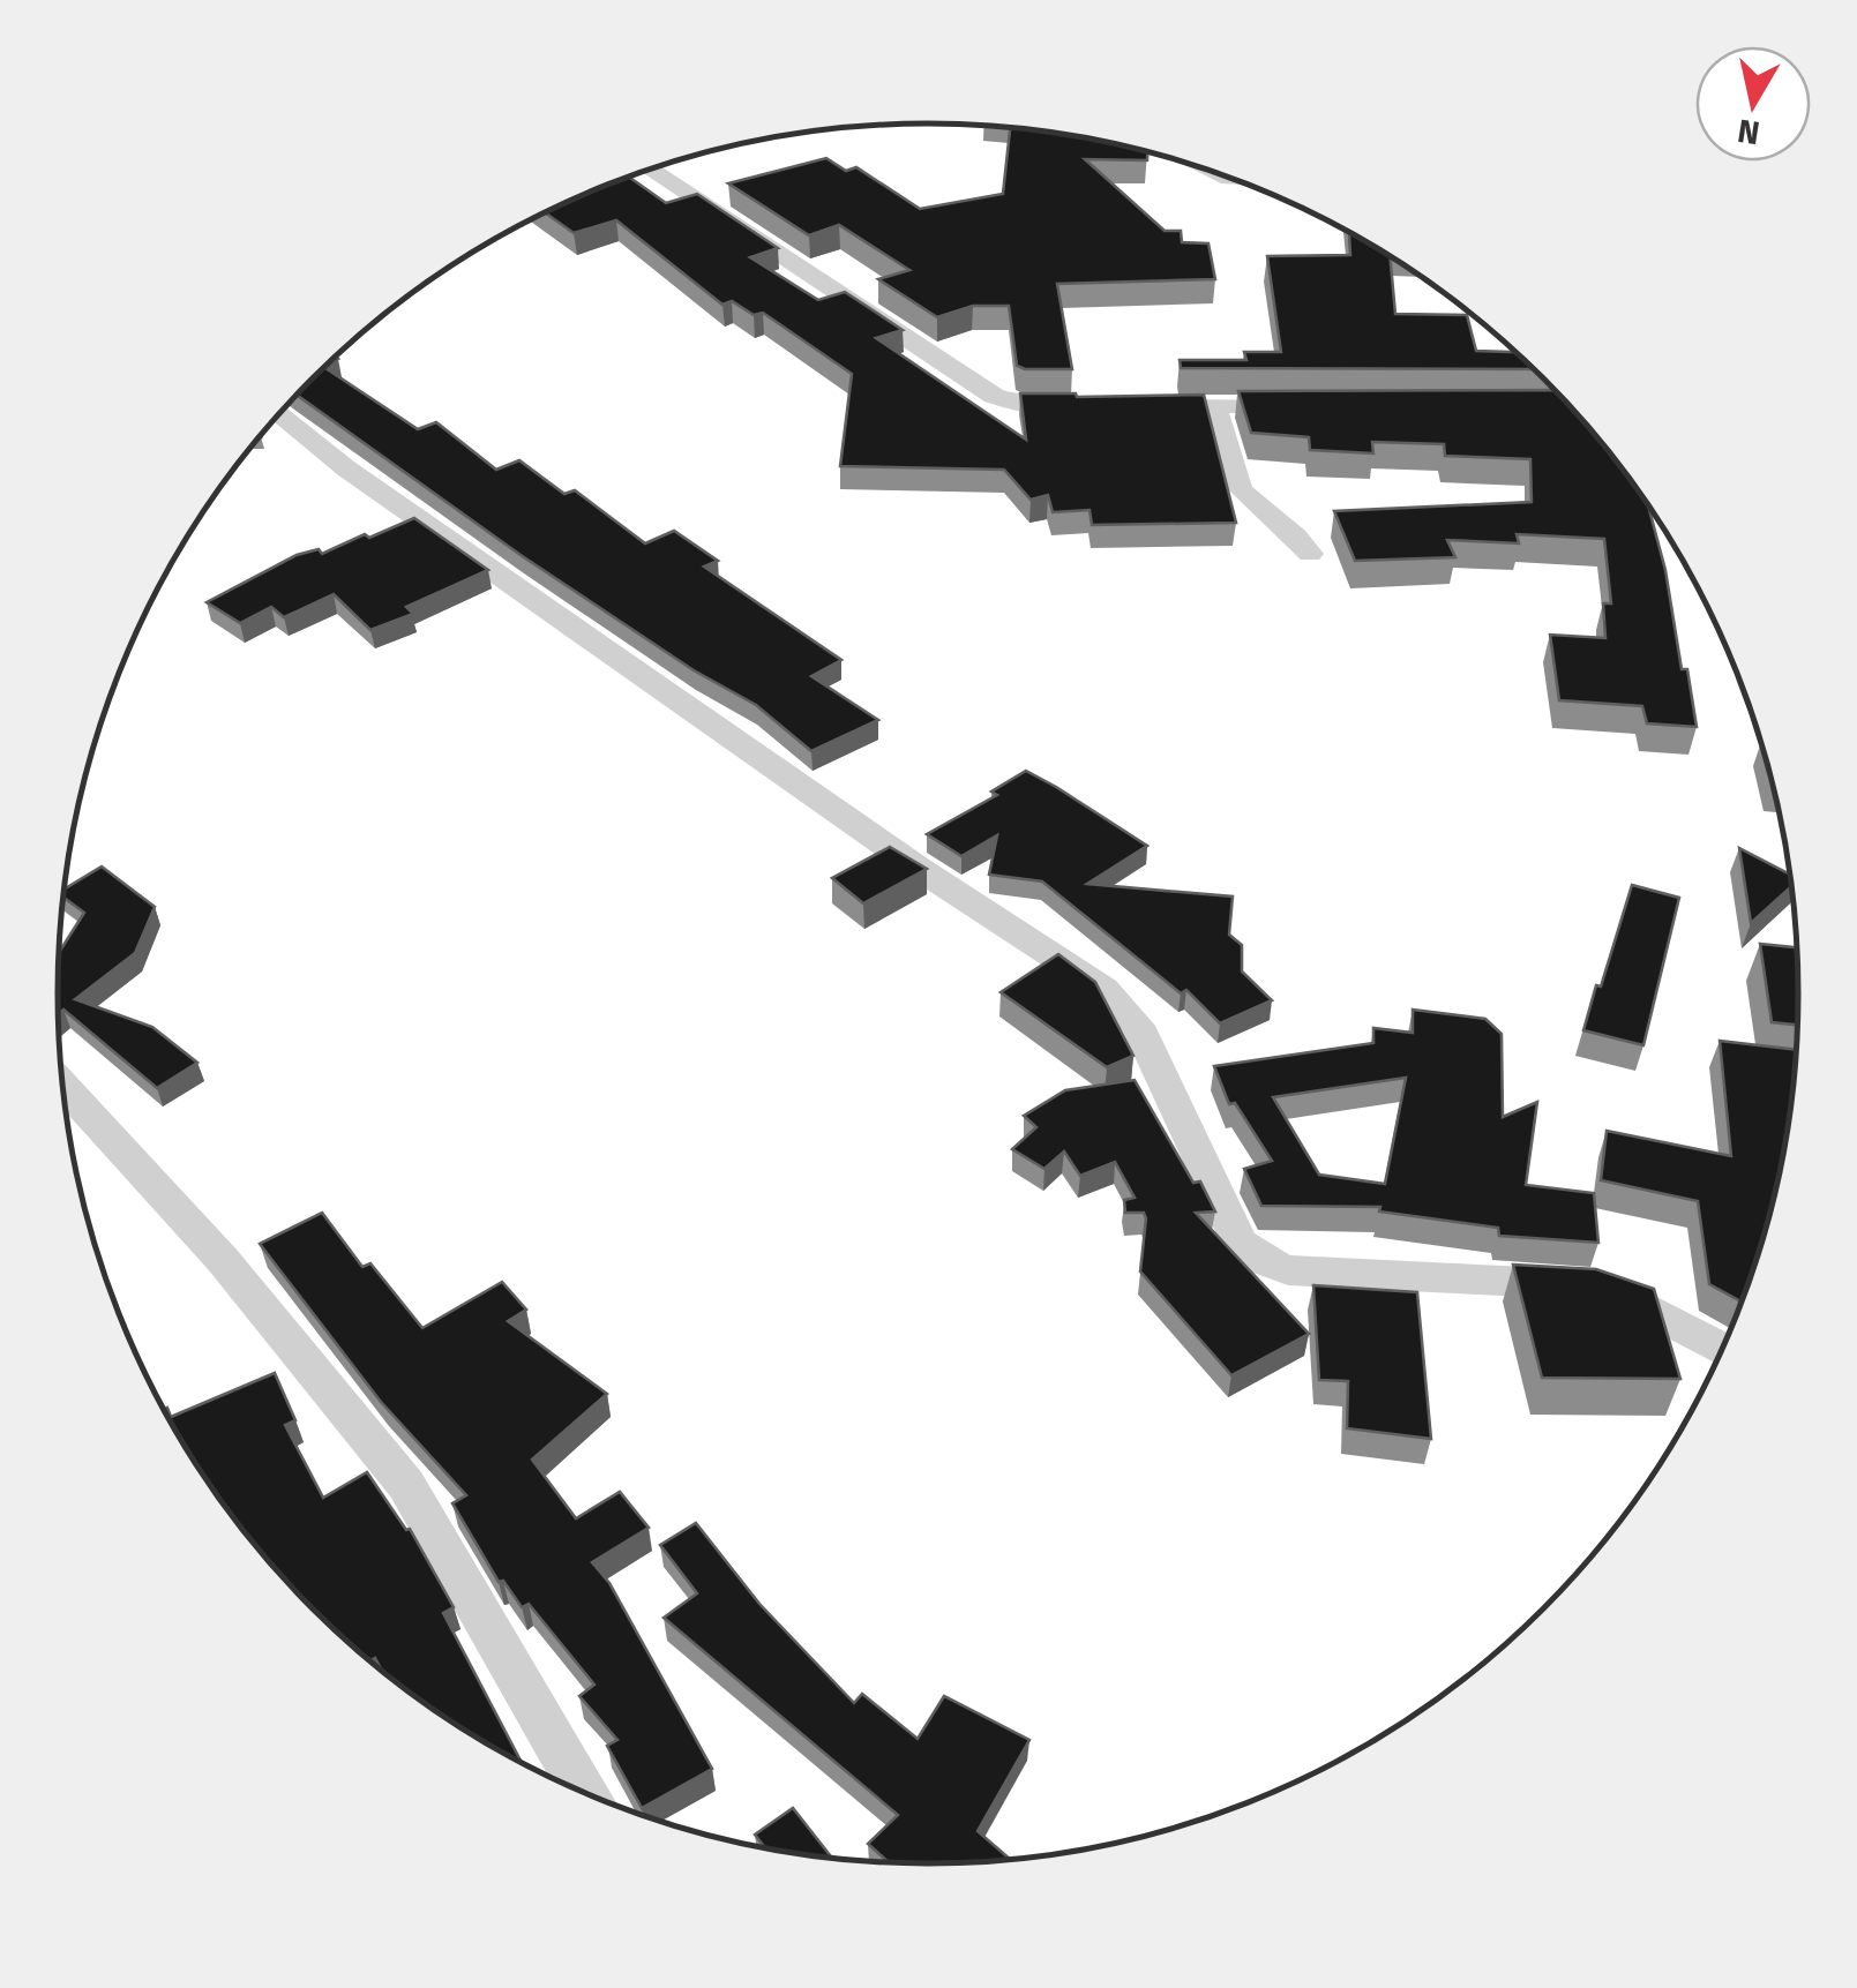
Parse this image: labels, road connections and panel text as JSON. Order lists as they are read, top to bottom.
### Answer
{
  "north": "bottom"
}
